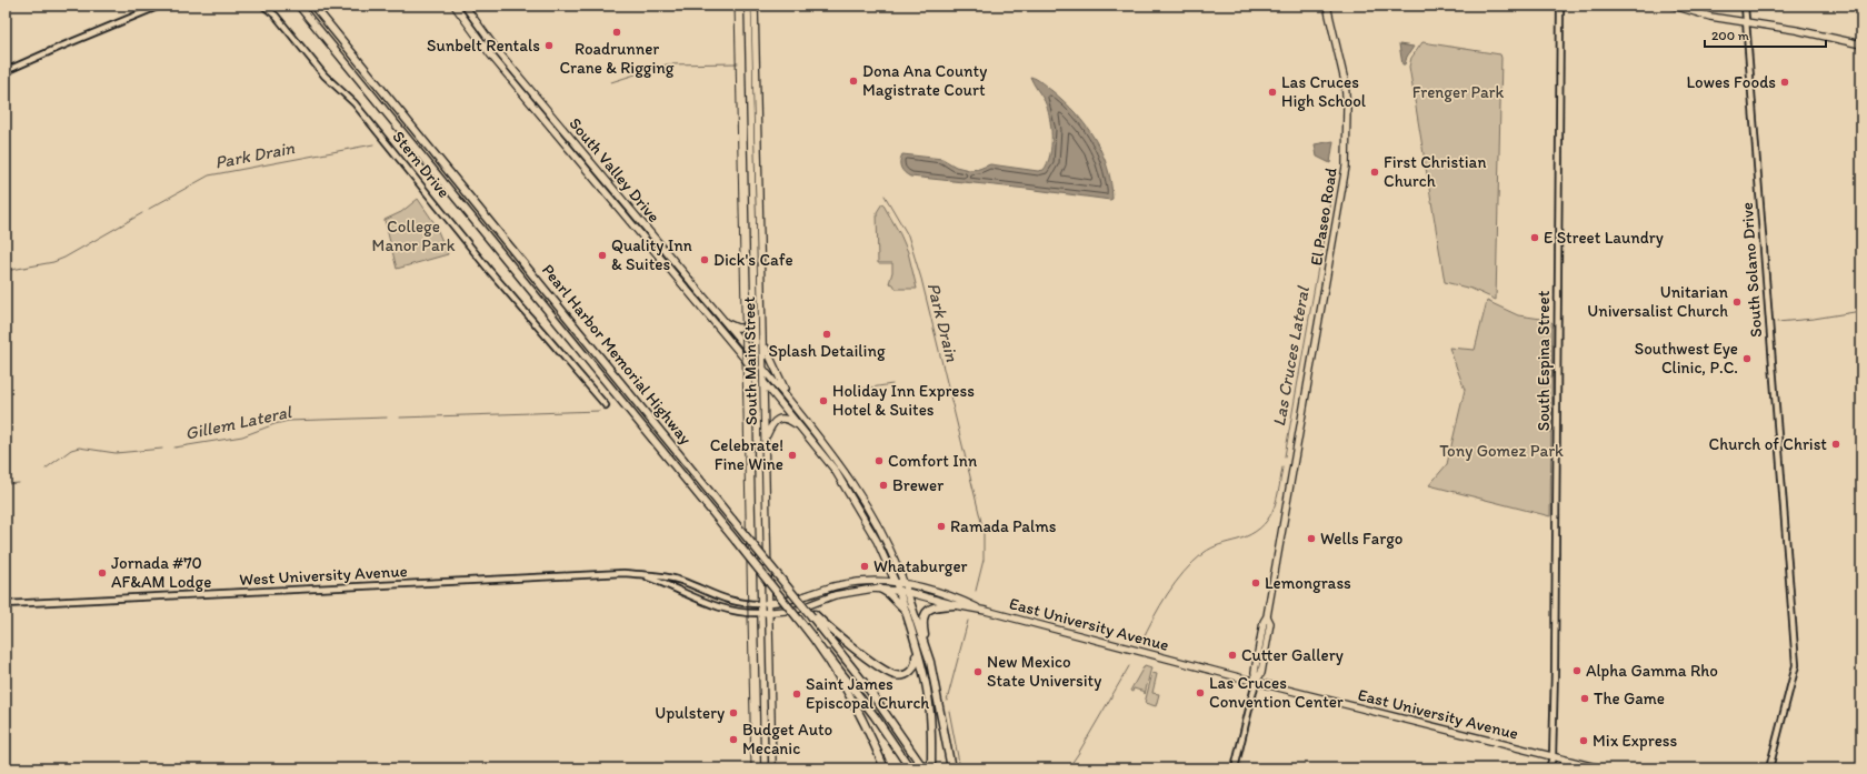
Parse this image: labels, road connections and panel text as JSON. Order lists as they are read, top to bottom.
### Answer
{
  "streets": {
    "highway": ["Pearl Harbor Memorial Highway"],
    "main road": [
      "South Valley Drive",
      "El Paseo Road",
      "South Main Street",
      "West University Avenue",
      "East University Avenue"
    ],
    "street": ["Stern Drive", "South Solano Drive", "South Espina Street"]
  },
  "crossings": [
    ["South Valley Drive", "South Main Street"],
    ["South Valley Drive", "East University Avenue"],
    ["El Paseo Road", "East University Avenue"],
    ["South Main Street", "West University Avenue"],
    ["South Main Street", "East University Avenue"],
    ["South Espina Street", "East University Avenue"],
    ["West University Avenue", "East University Avenue"]
  ],
  "water": ["Park Drain", "Las Cruces Lateral", "Gillem Lateral"],
  "parks": ["Frenger Park", "College Manor Park", "Tony Gomez Park"],
  "places": [
    "Roadrunner Crane & Rigging",
    "Sunbelt Rentals",
    "Dona Ana County Magistrate Court",
    "Lowes Foods",
    "Las Cruces High School",
    "First Christian Church",
    "E Street Laundry",
    "Quality Inn & Suites",
    "Dick's Cafe",
    "Unitarian Universalist Church",
    "Splash Detailing",
    "Southwest Eye Clinic, P.C.",
    "Holiday Inn Express Hotel & Suites",
    "Church of Christ",
    "Celebrate! Fine Wine",
    "Comfort Inn",
    "Brewer",
    "Ramada Palms",
    "Wells Fargo",
    "Whataburger",
    "Jornada #70 AF&AM Lodge",
    "Lemongrass",
    "Cutter Gallery",
    "Alpha Gamma Rho",
    "New Mexico State University",
    "Las Cruces Convention Center",
    "Saint James Episcopal Church",
    "The Game",
    "Upulstery",
    "Budget Auto Mecanic",
    "Mix Express"
  ],
  "scale_bar": "200 m"
}
